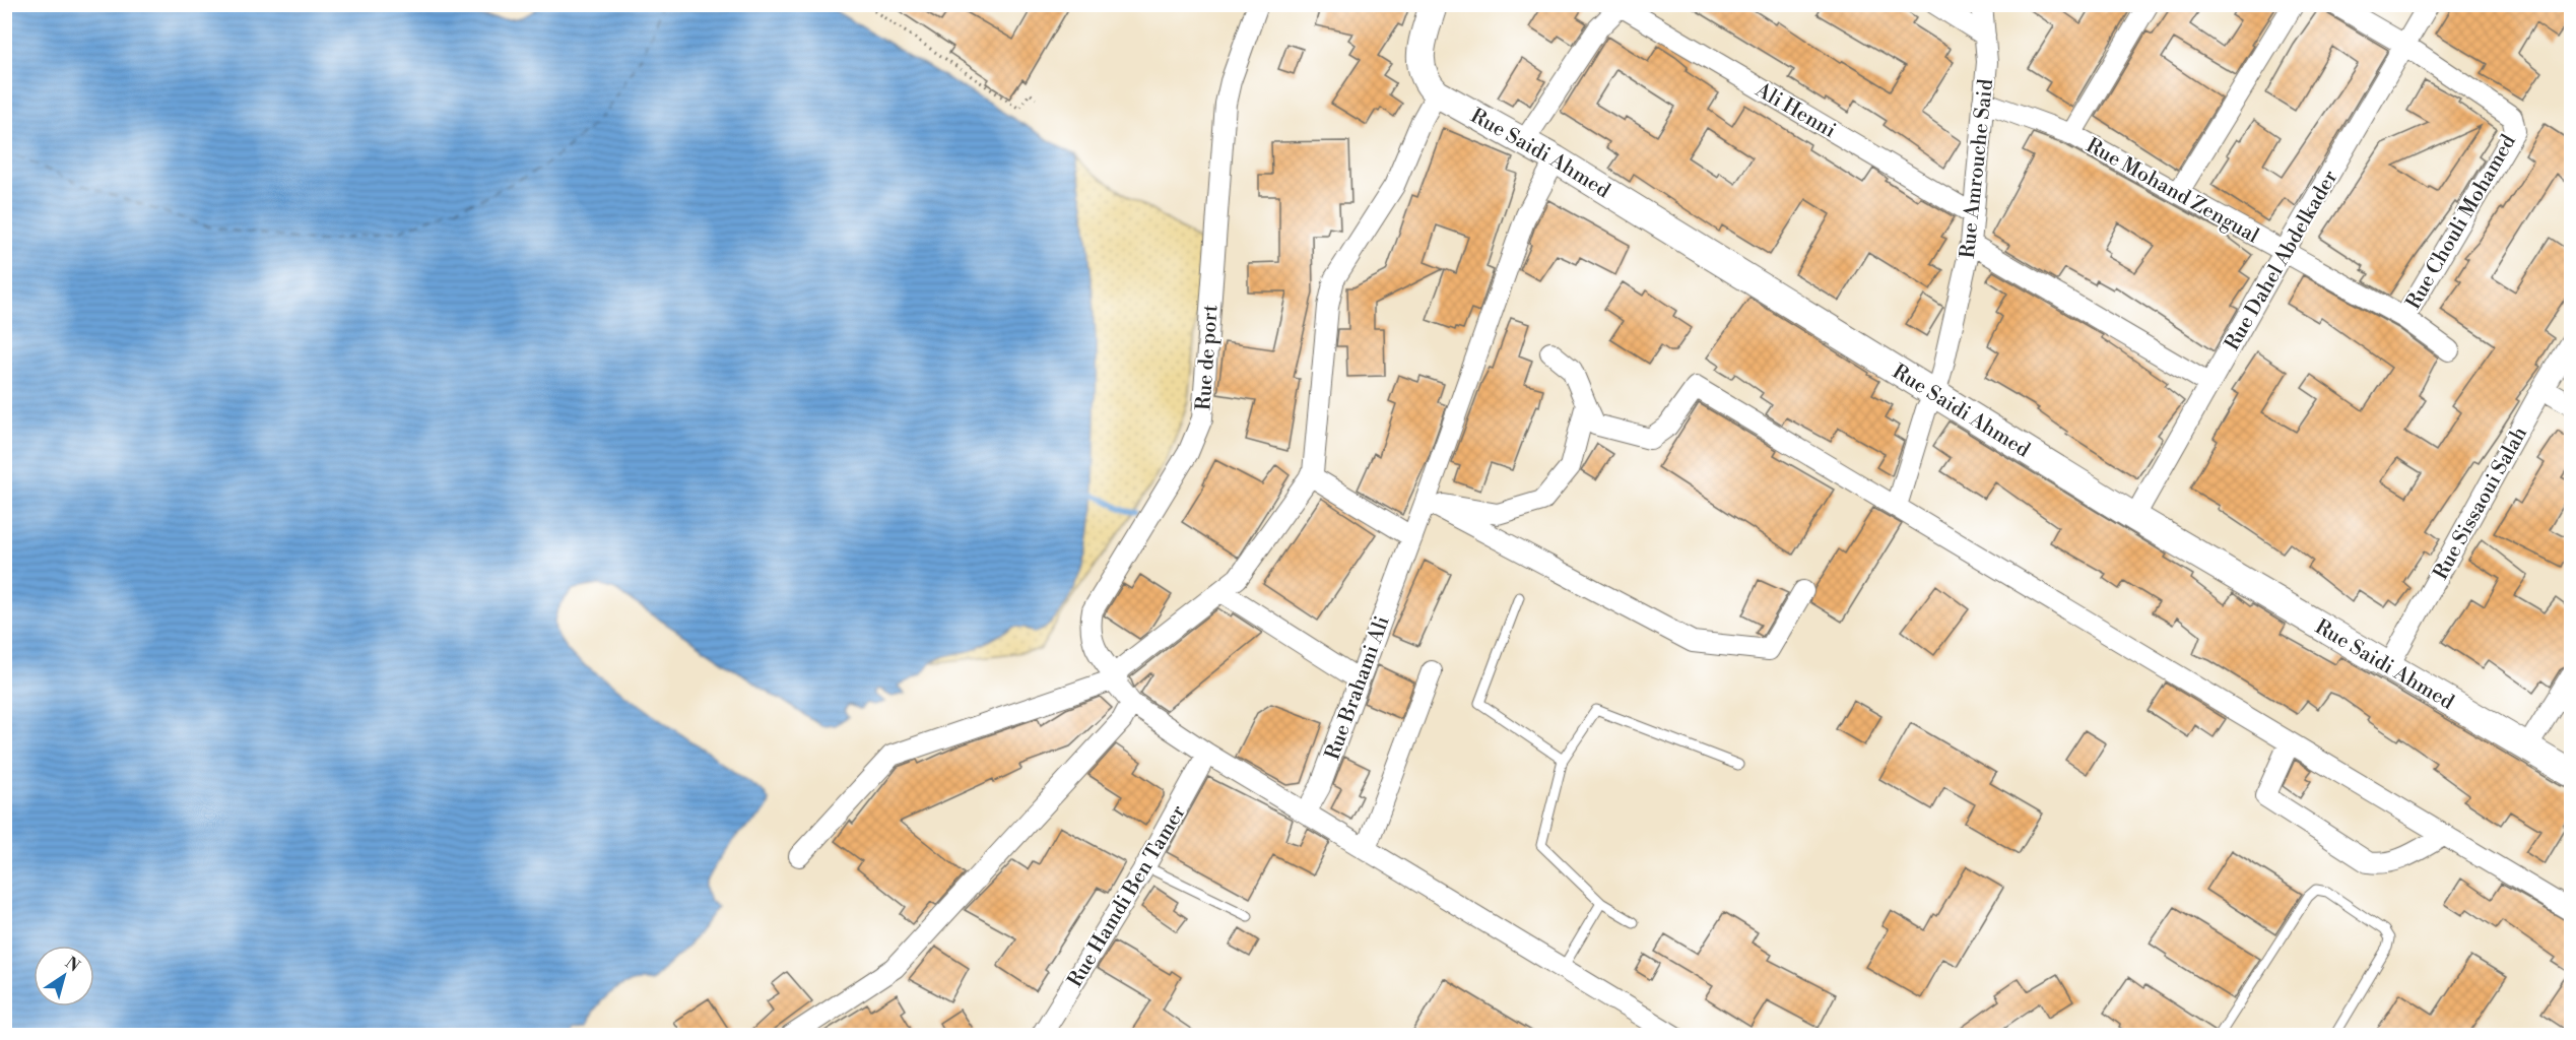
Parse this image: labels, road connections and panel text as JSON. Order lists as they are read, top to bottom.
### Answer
{
  "streets": {
    "street": [
      "Ali Henni",
      "Rue Saidi Ahmed",
      "Rue Amrouche Said",
      "Rue Mohand Zengual",
      "Rue Chouli Mohamed",
      "Rue Dahel Abdelkader",
      "Rue de port",
      "Rue Sissaoui Salah",
      "Rue Brahami Ali",
      "Rue Hamdi Ben Tamer"
    ]
  },
  "crossings": [
    ["Ali Henni", "Rue Amrouche Said"],
    ["Rue Saidi Ahmed", "Rue Amrouche Said"],
    ["Rue Saidi Ahmed", "Rue Dahel Abdelkader"],
    ["Rue Saidi Ahmed", "Rue Sissaoui Salah"],
    ["Rue Saidi Ahmed", "Rue Brahami Ali"],
    ["Rue Amrouche Said", "Rue Mohand Zengual"],
    ["Rue Mohand Zengual", "Rue Chouli Mohamed"],
    ["Rue Mohand Zengual", "Rue Dahel Abdelkader"],
    ["Rue Chouli Mohamed", "Rue Dahel Abdelkader"]
  ],
  "north": "top right"
}
